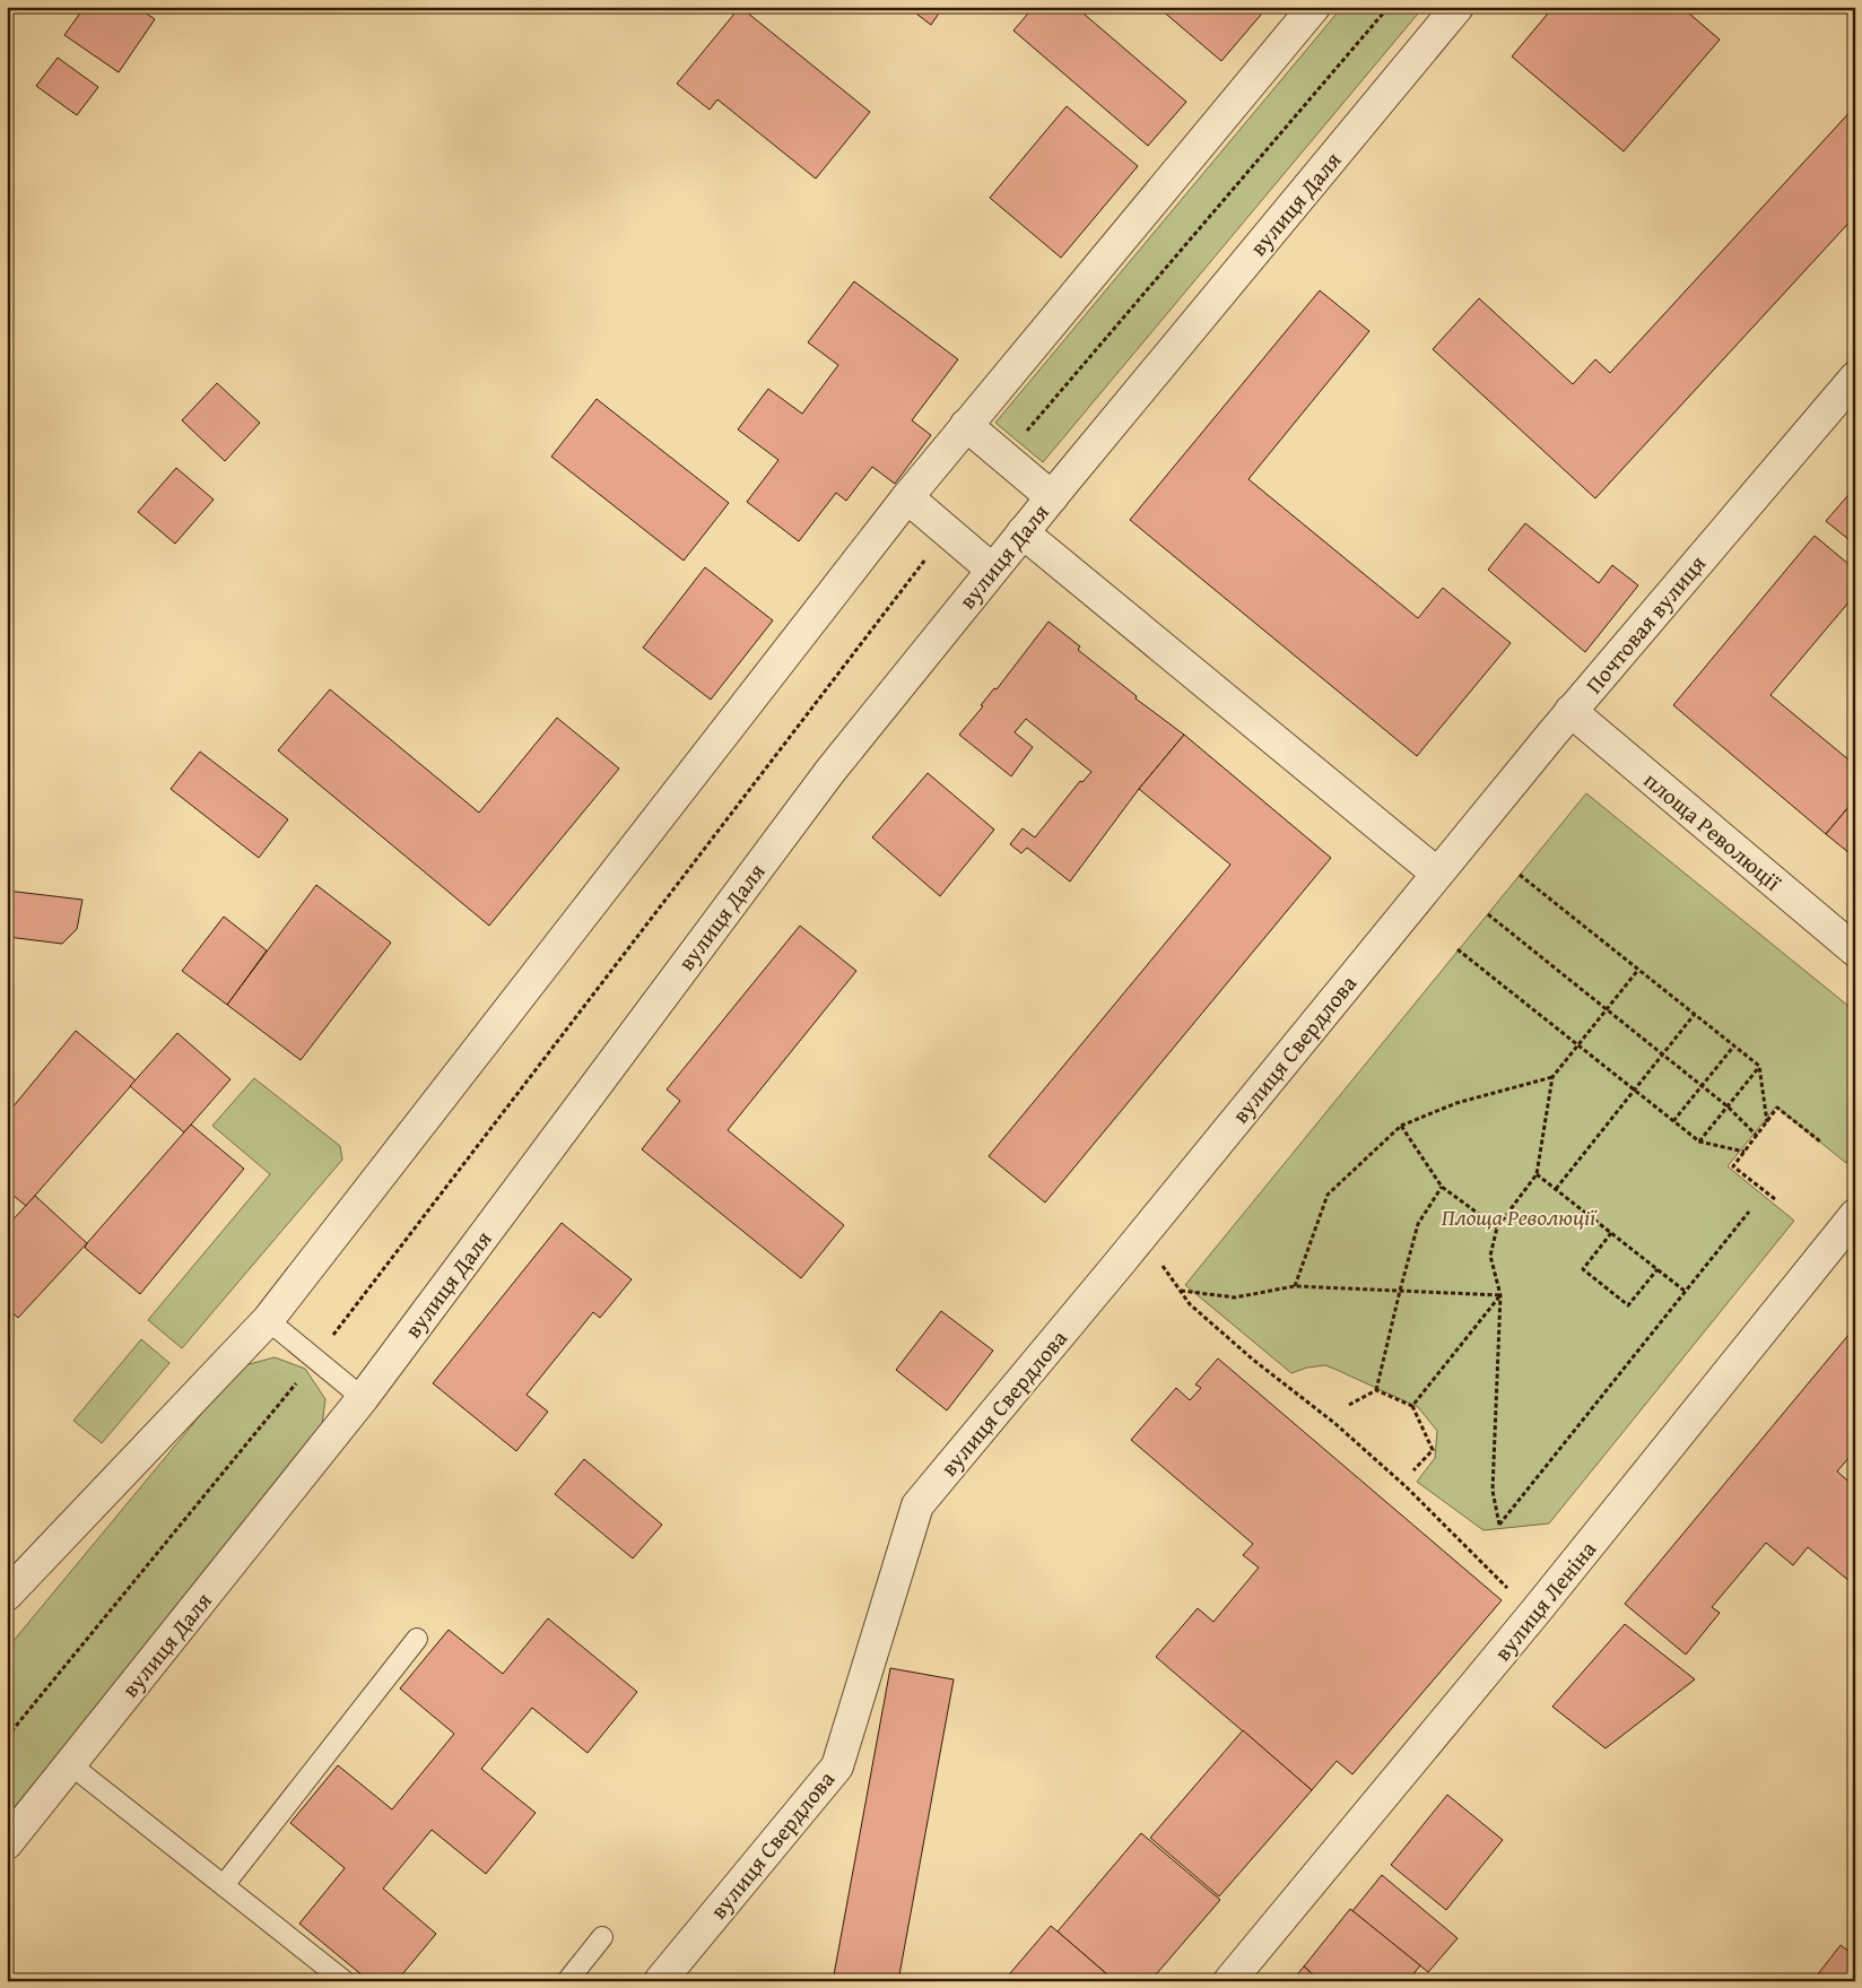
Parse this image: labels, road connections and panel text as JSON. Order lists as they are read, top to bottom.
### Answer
{
  "streets": {
    "street": [
      "вулиця Даля",
      "Почтовая вулиця",
      "площа Революції",
      "вулиця Свердлова",
      "вулиця Леніна"
    ]
  },
  "crossings": [
    ["Почтовая вулиця", "площа Революції"],
    ["Почтовая вулиця", "вулиця Свердлова"]
  ],
  "parks": ["Площа Революції"]
}
